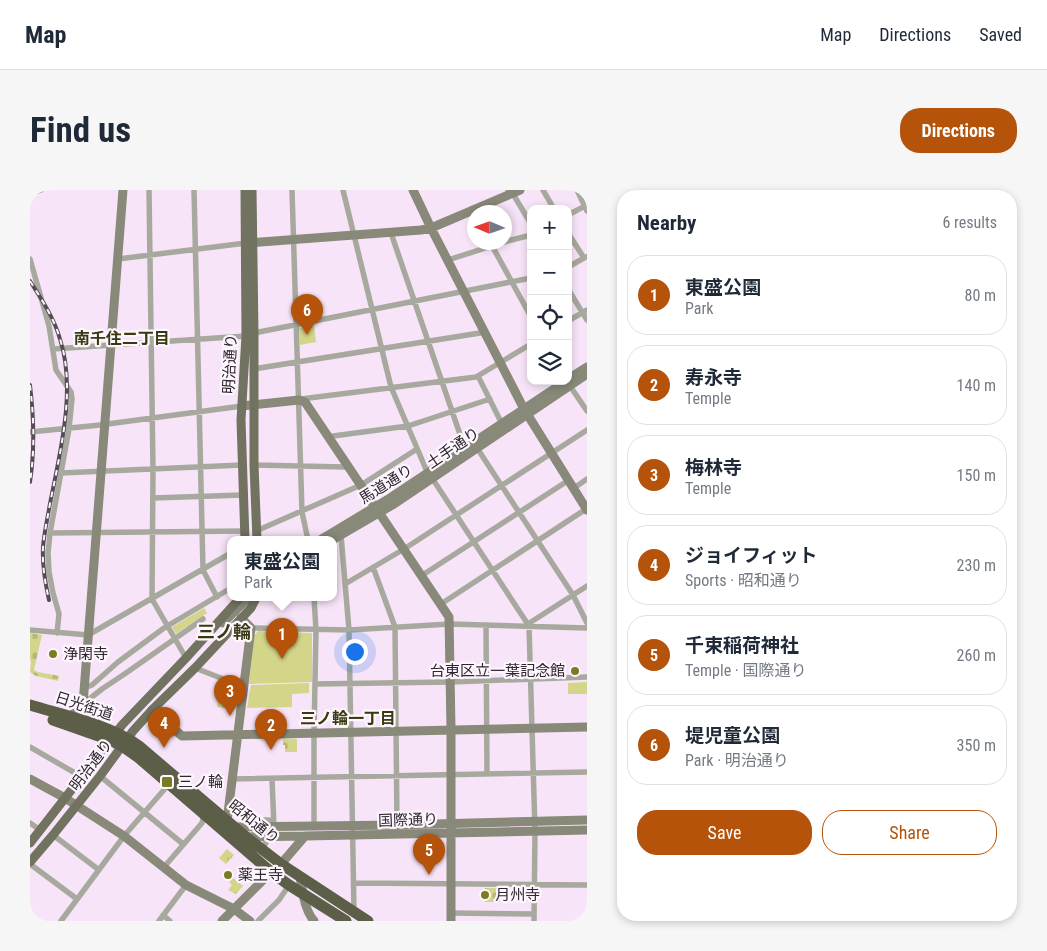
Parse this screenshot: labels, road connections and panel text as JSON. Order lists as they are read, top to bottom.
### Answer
{
  "streets": {
    "highway": ["日光街道", "昭和通り"],
    "main road": ["明治通り"],
    "street": ["土手通り", "馬道通り", "国際通り"]
  },
  "crossings": [
    ["明治通り", "日光街道"],
    ["明治通り", "昭和通り"],
    ["土手通り", "馬道通り"],
    ["日光街道", "昭和通り"],
    ["国際通り", "昭和通り"]
  ],
  "districts": ["南千住二丁目", "三ノ輪", "三ノ輪一丁目"],
  "places": {
    "other": [
      "浄閑寺",
      "台東区立一葉記念館",
      "薬王寺",
      "月州寺"
    ],
    "transit": ["三ノ輪"]
  },
  "north": "left",
  "page": {
    "header": "Map",
    "nav": ["Map", "Directions", "Saved"],
    "buttons": [
      "Directions",
      ["Save", "Share"]
    ],
    "title": "Find us",
    "heading": ["Nearby", "6 results"],
    "map_buttons": ["+", "−"],
    "list": [
      {
        "mark": "1",
        "name": "東盛公園",
        "note": "Park",
        "value": "80 m"
      },
      {
        "mark": "2",
        "name": "寿永寺",
        "note": "Temple",
        "value": "140 m"
      },
      {
        "mark": "3",
        "name": "梅林寺",
        "note": "Temple",
        "value": "150 m"
      },
      {
        "mark": "4",
        "name": "ジョイフィット",
        "note": "Sports · 昭和通り",
        "value": "230 m"
      },
      {
        "mark": "5",
        "name": "千束稲荷神社",
        "note": "Temple · 国際通り",
        "value": "260 m"
      },
      {
        "mark": "6",
        "name": "堤児童公園",
        "note": "Park · 明治通り",
        "value": "350 m"
      }
    ],
    "pins": [
      "6",
      "1",
      "3",
      "4",
      "2",
      "5"
    ],
    "popup": ["東盛公園", "Park"]
  }
}
